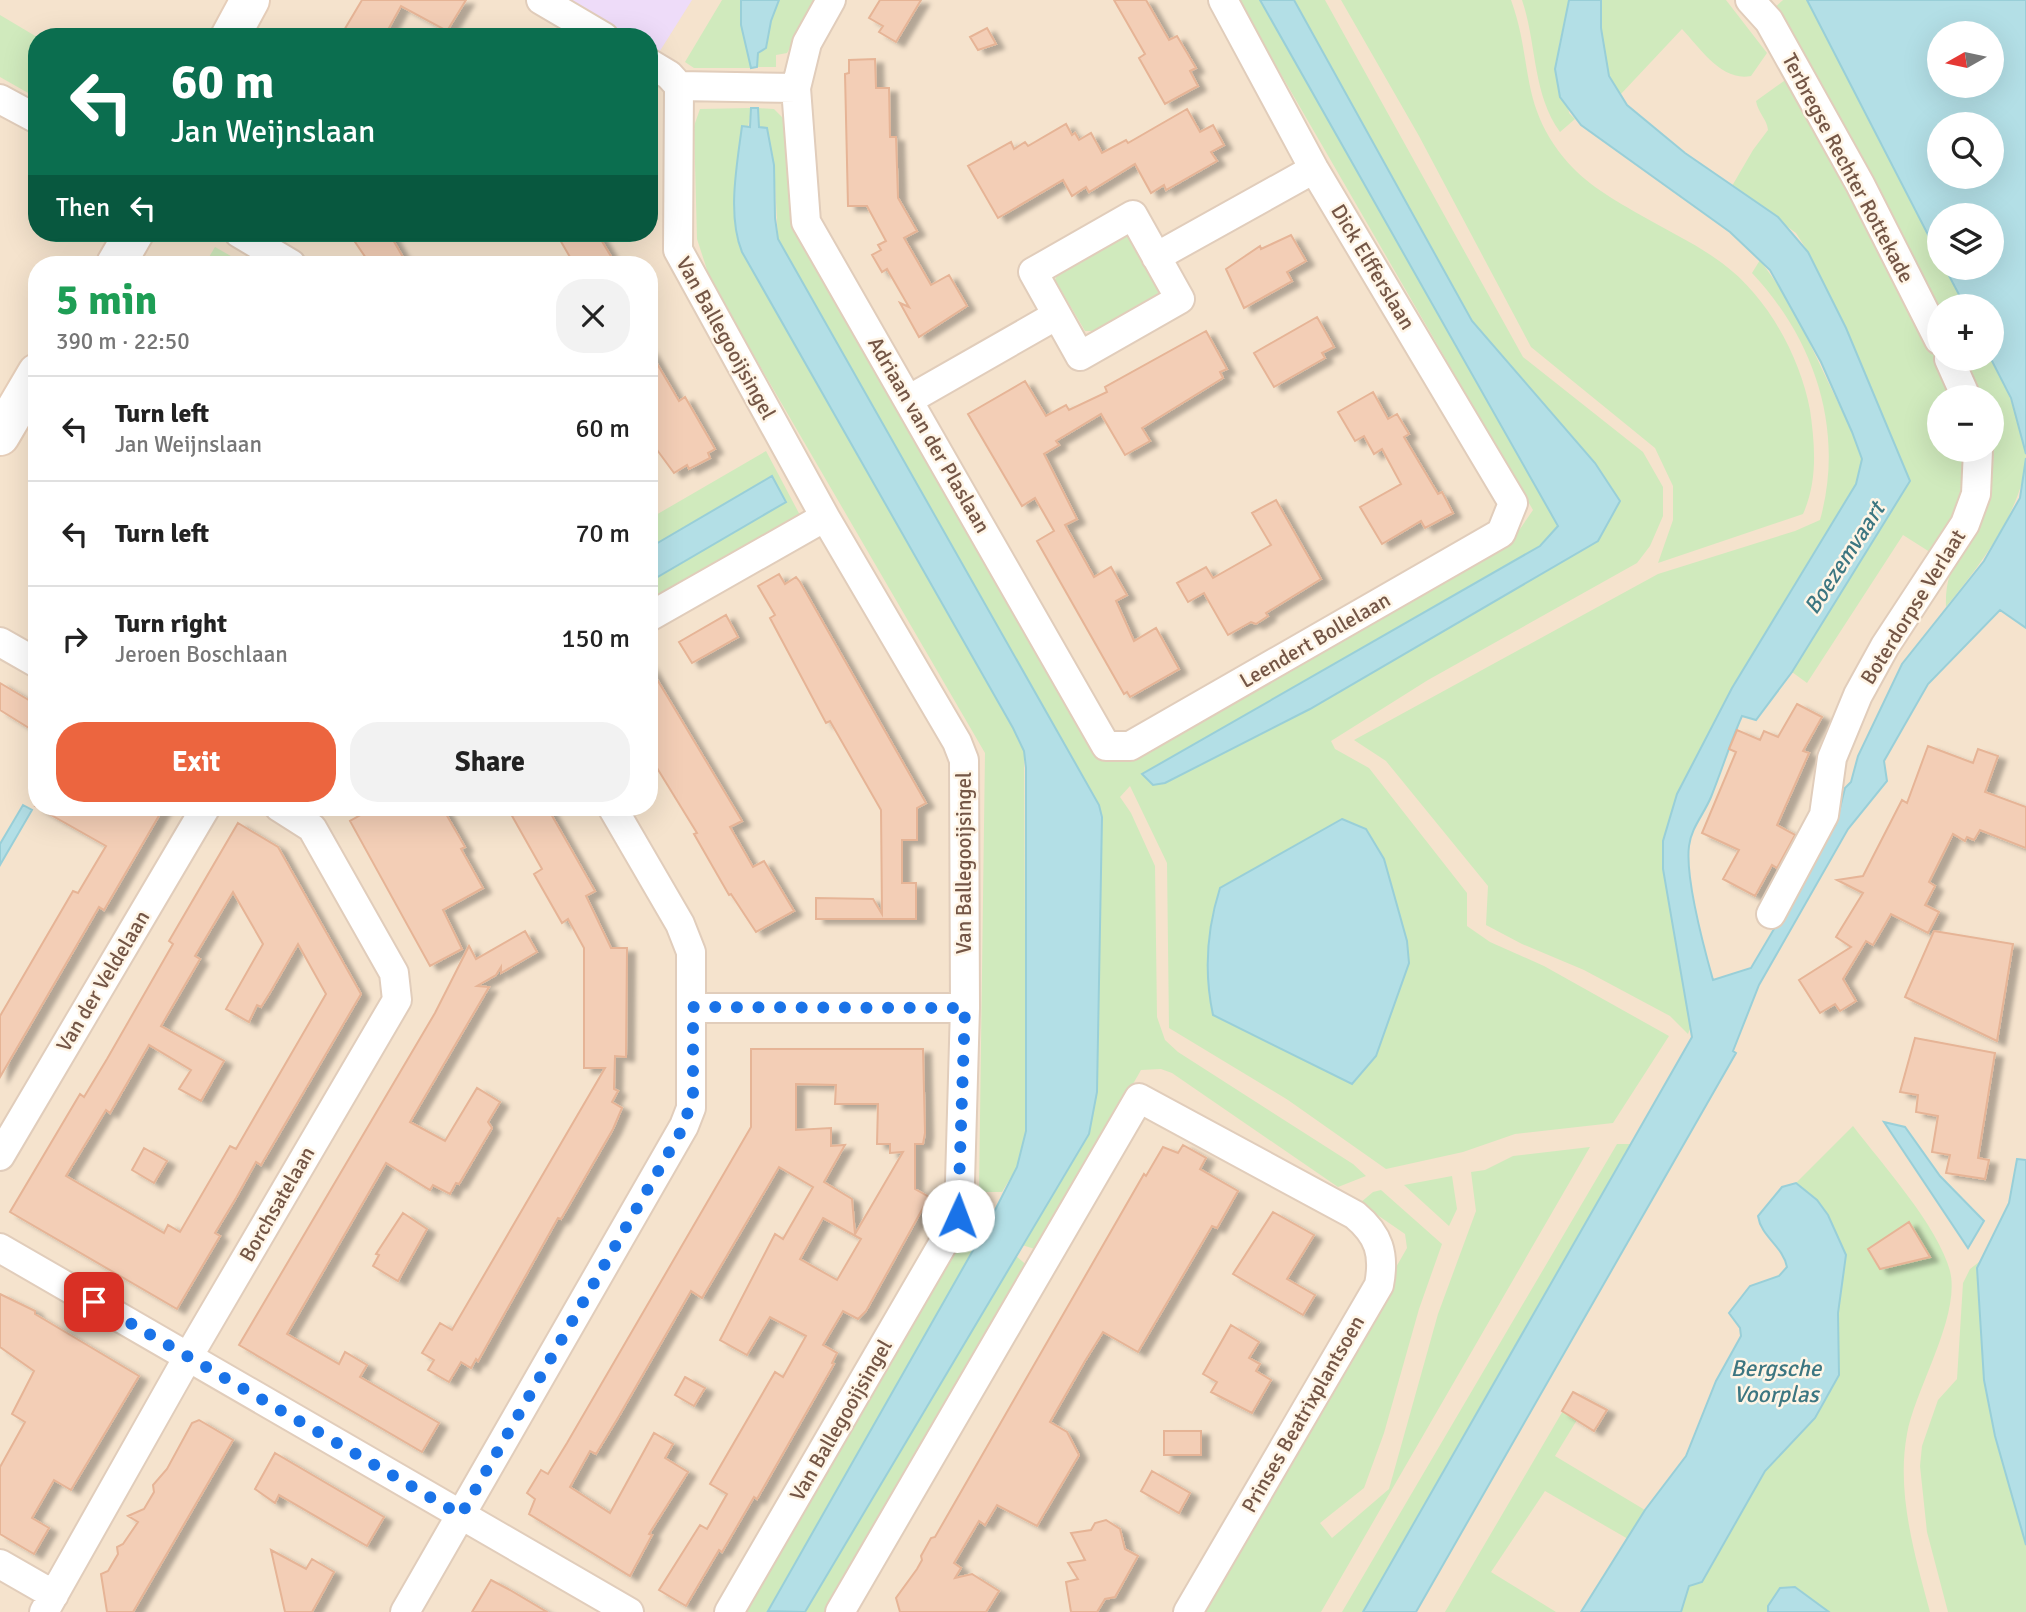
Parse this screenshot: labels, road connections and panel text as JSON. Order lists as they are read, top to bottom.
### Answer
{
  "streets": {
    "street": [
      "Terbregse Rechter Rottekade",
      "Dick Elfferslaan",
      "Van Ballegooijsingel",
      "Adriaan van der Plaslaan",
      "Boterdorpse Verlaat",
      "Leendert Bollelaan",
      "Van der Veldelaan",
      "Borchsatelaan",
      "Prinses Beatrixplantsoen"
    ]
  },
  "crossings": [
    ["Dick Elfferslaan", "Leendert Bollelaan"],
    ["Adriaan van der Plaslaan", "Leendert Bollelaan"]
  ],
  "water": ["Boezemvaart", "Bergsche Voorplas"],
  "north": "left",
  "page": {
    "map_buttons": ["+", "−"],
    "turn": ["60 m", "Jan Weijnslaan"],
    "then": "Then",
    "heading": ["5 min", "390 m · 22:50"],
    "list": [
      {
        "name": "Turn left",
        "note": "Jan Weijnslaan",
        "value": "60 m"
      },
      {
        "name": "Turn left",
        "value": "70 m"
      },
      {
        "name": "Turn right",
        "note": "Jeroen Boschlaan",
        "value": "150 m"
      }
    ],
    "buttons": ["Exit", "Share"]
  }
}
